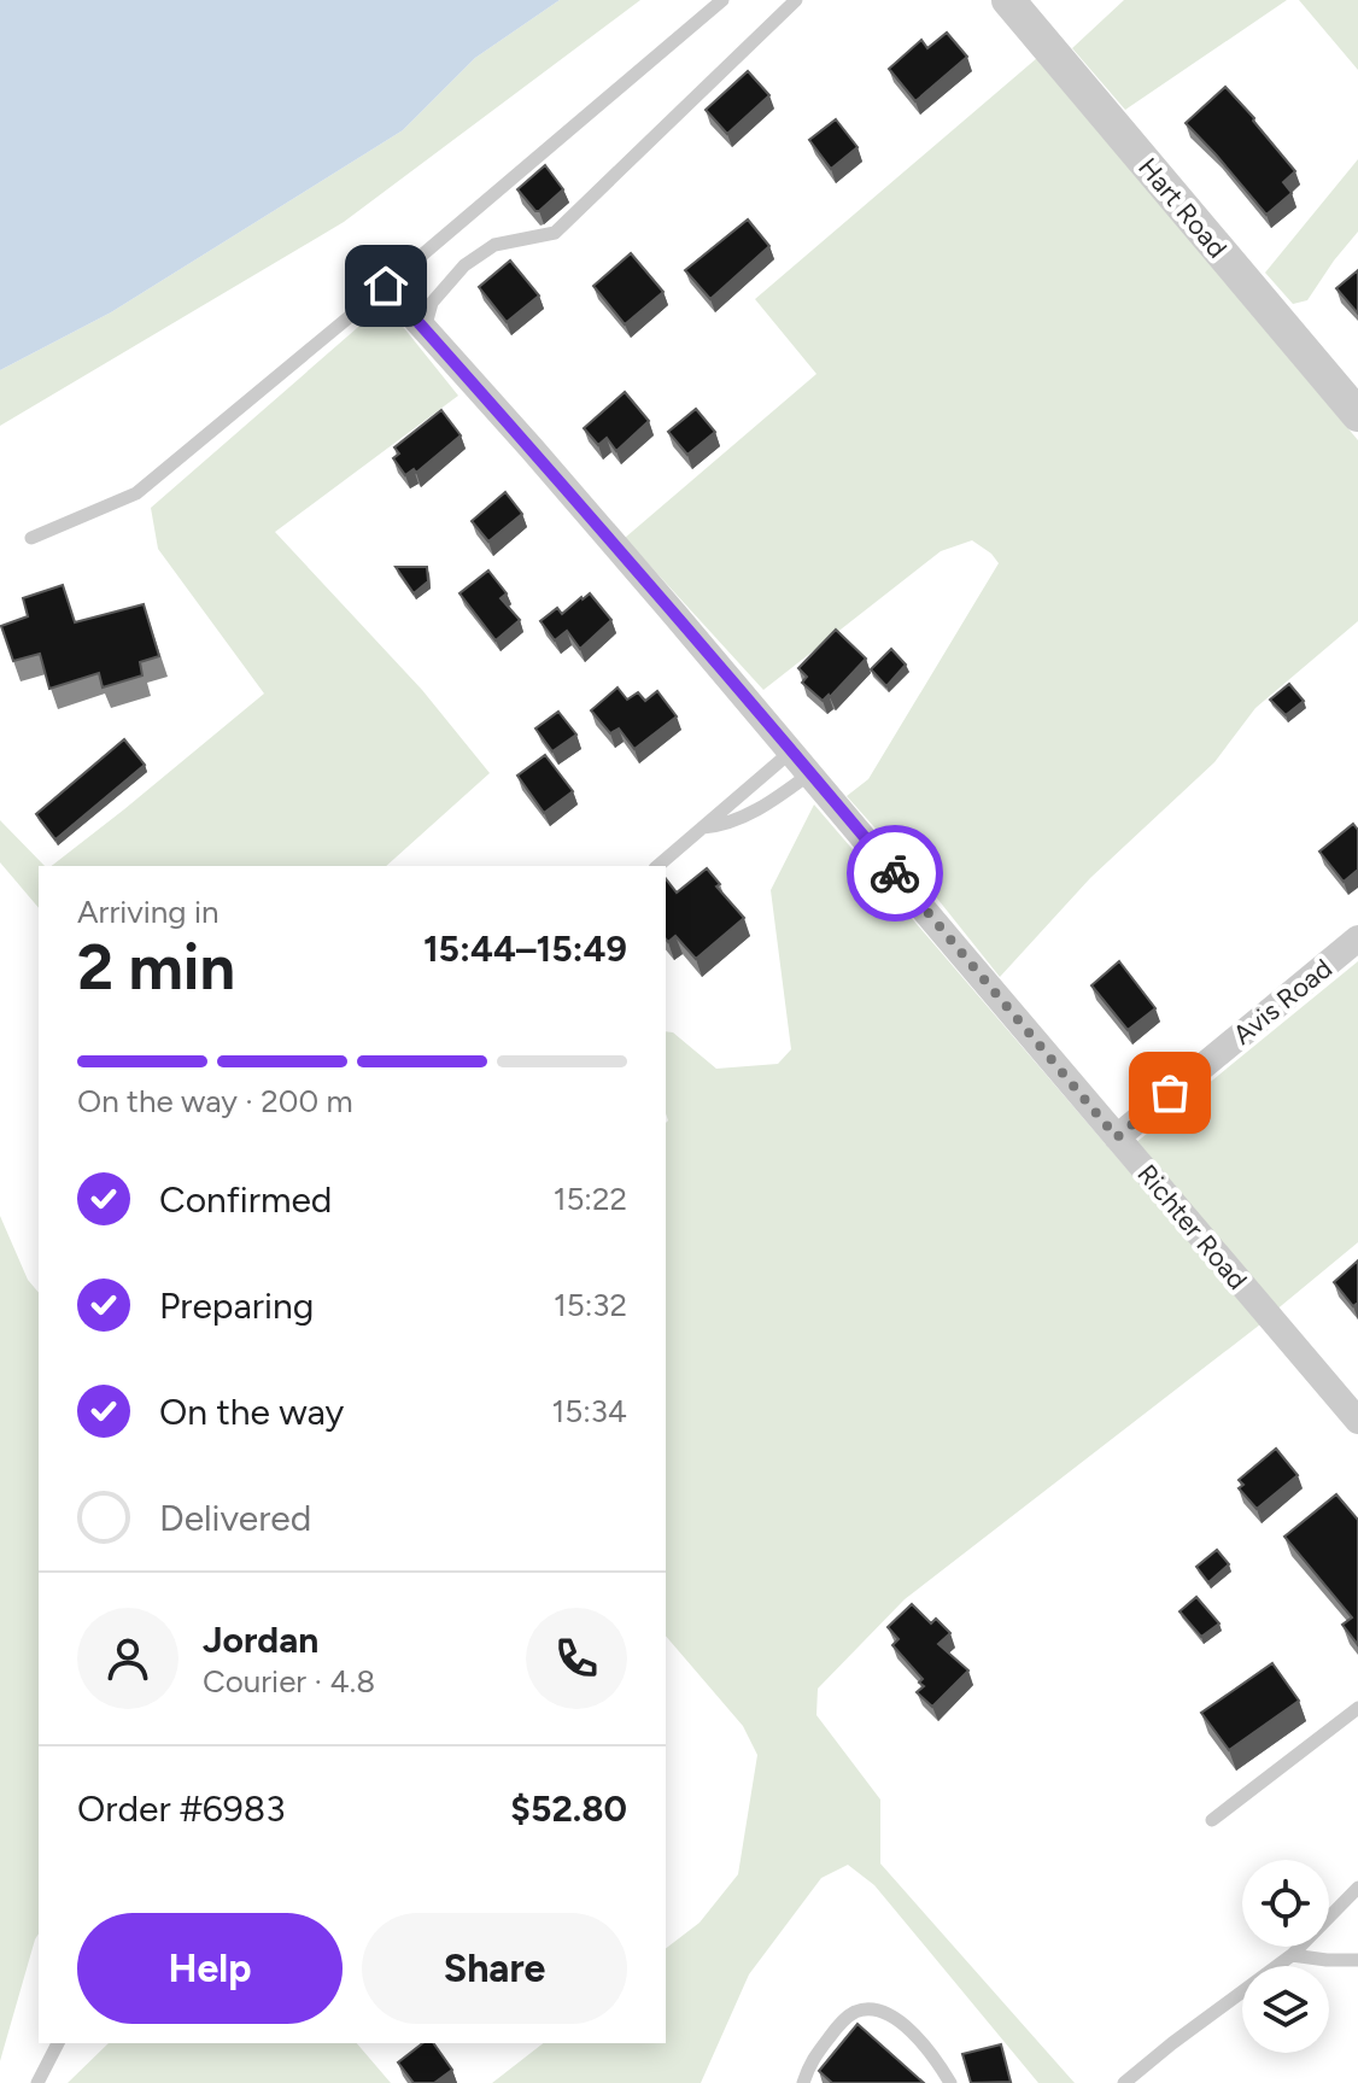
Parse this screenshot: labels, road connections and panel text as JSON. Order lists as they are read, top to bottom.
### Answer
{
  "streets": {
    "street": ["Hart Road", "Avis Road", "Richter Road"]
  },
  "crossings": [
    ["Avis Road", "Richter Road"]
  ],
  "page": {
    "heading": ["2 min", "Arriving in", "15:44–15:49"],
    "panel": [
      "Jordan",
      "Courier · 4.8",
      "Order #6983",
      "$52.80"
    ],
    "bar": "On the way · 200 m",
    "list": [
      ["Confirmed", "15:22"],
      ["Preparing", "15:32"],
      ["On the way", "15:34"],
      "Delivered"
    ],
    "buttons": ["Help", "Share"]
  }
}
